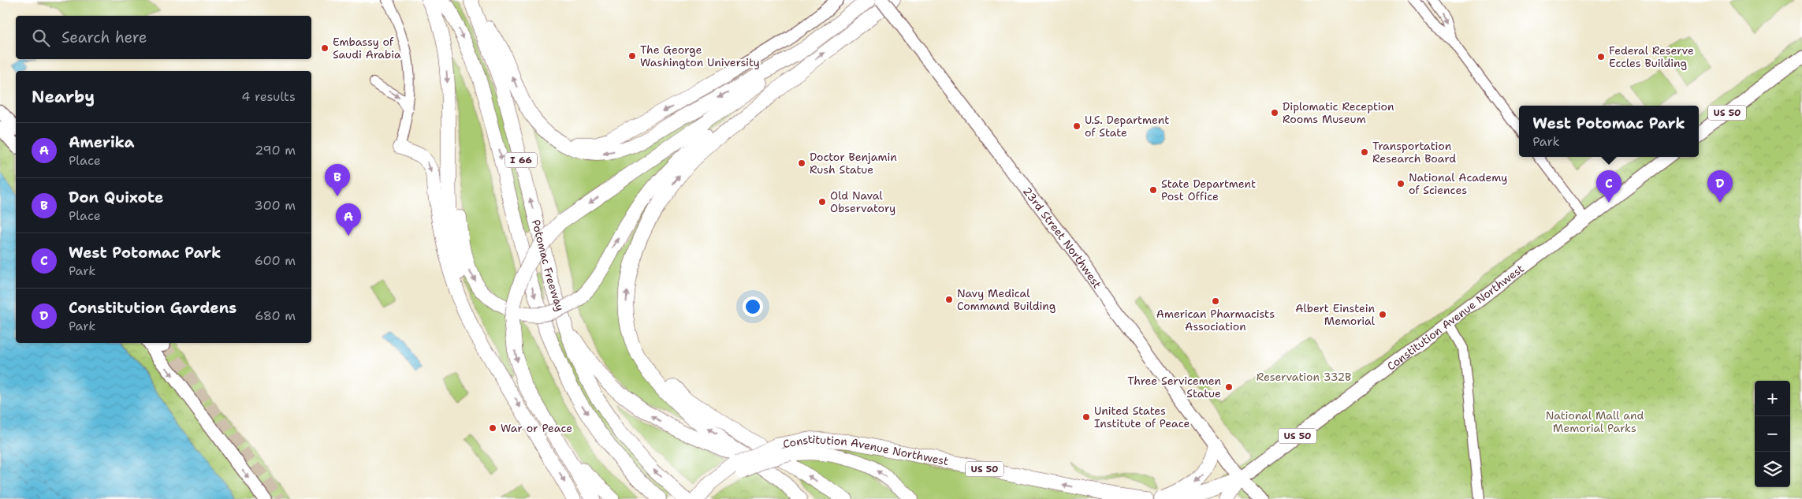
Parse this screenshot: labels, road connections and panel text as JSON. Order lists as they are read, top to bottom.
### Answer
{
  "streets": {
    "highway": [
      "US 50",
      "I 66",
      "Potomac Freeway",
      "Constitution Avenue Northwest"
    ],
    "main road": ["23rd Street Northwest"]
  },
  "crossings": [
    ["I 66", "Potomac Freeway"],
    ["23rd Street Northwest", "Constitution Avenue Northwest"]
  ],
  "one_way": ["Constitution Avenue Northwest"],
  "parks": ["Reservation 332B", "National Mall and Memorial Parks"],
  "places": [
    "Embassy of Saudi Arabia",
    "The George Washington University",
    "Federal Reserve Eccles Building",
    "Diplomatic Reception Rooms Museum",
    "U.S. Department of State",
    "Transportation Research Board",
    "Doctor Benjamin Rush Statue",
    "National Academy of Sciences",
    "State Department Post Office",
    "Old Naval Observatory",
    "Navy Medical Command Building",
    "American Pharmacists Association",
    "Albert Einstein Memorial",
    "Three Servicemen Statue",
    "United States Institute of Peace",
    "War or Peace"
  ],
  "page": {
    "search": "Search here",
    "heading": ["Nearby", "4 results"],
    "popup": ["West Potomac Park", "Park"],
    "list": [
      {
        "mark": "A",
        "name": "Amerika",
        "note": "Place",
        "value": "290 m"
      },
      {
        "mark": "B",
        "name": "Don Quixote",
        "note": "Place",
        "value": "300 m"
      },
      {
        "mark": "C",
        "name": "West Potomac Park",
        "note": "Park",
        "value": "600 m"
      },
      {
        "mark": "D",
        "name": "Constitution Gardens",
        "note": "Park",
        "value": "680 m"
      }
    ],
    "pins": [
      "B",
      "C",
      "D",
      "A"
    ],
    "map_buttons": ["+", "−"]
  }
}
